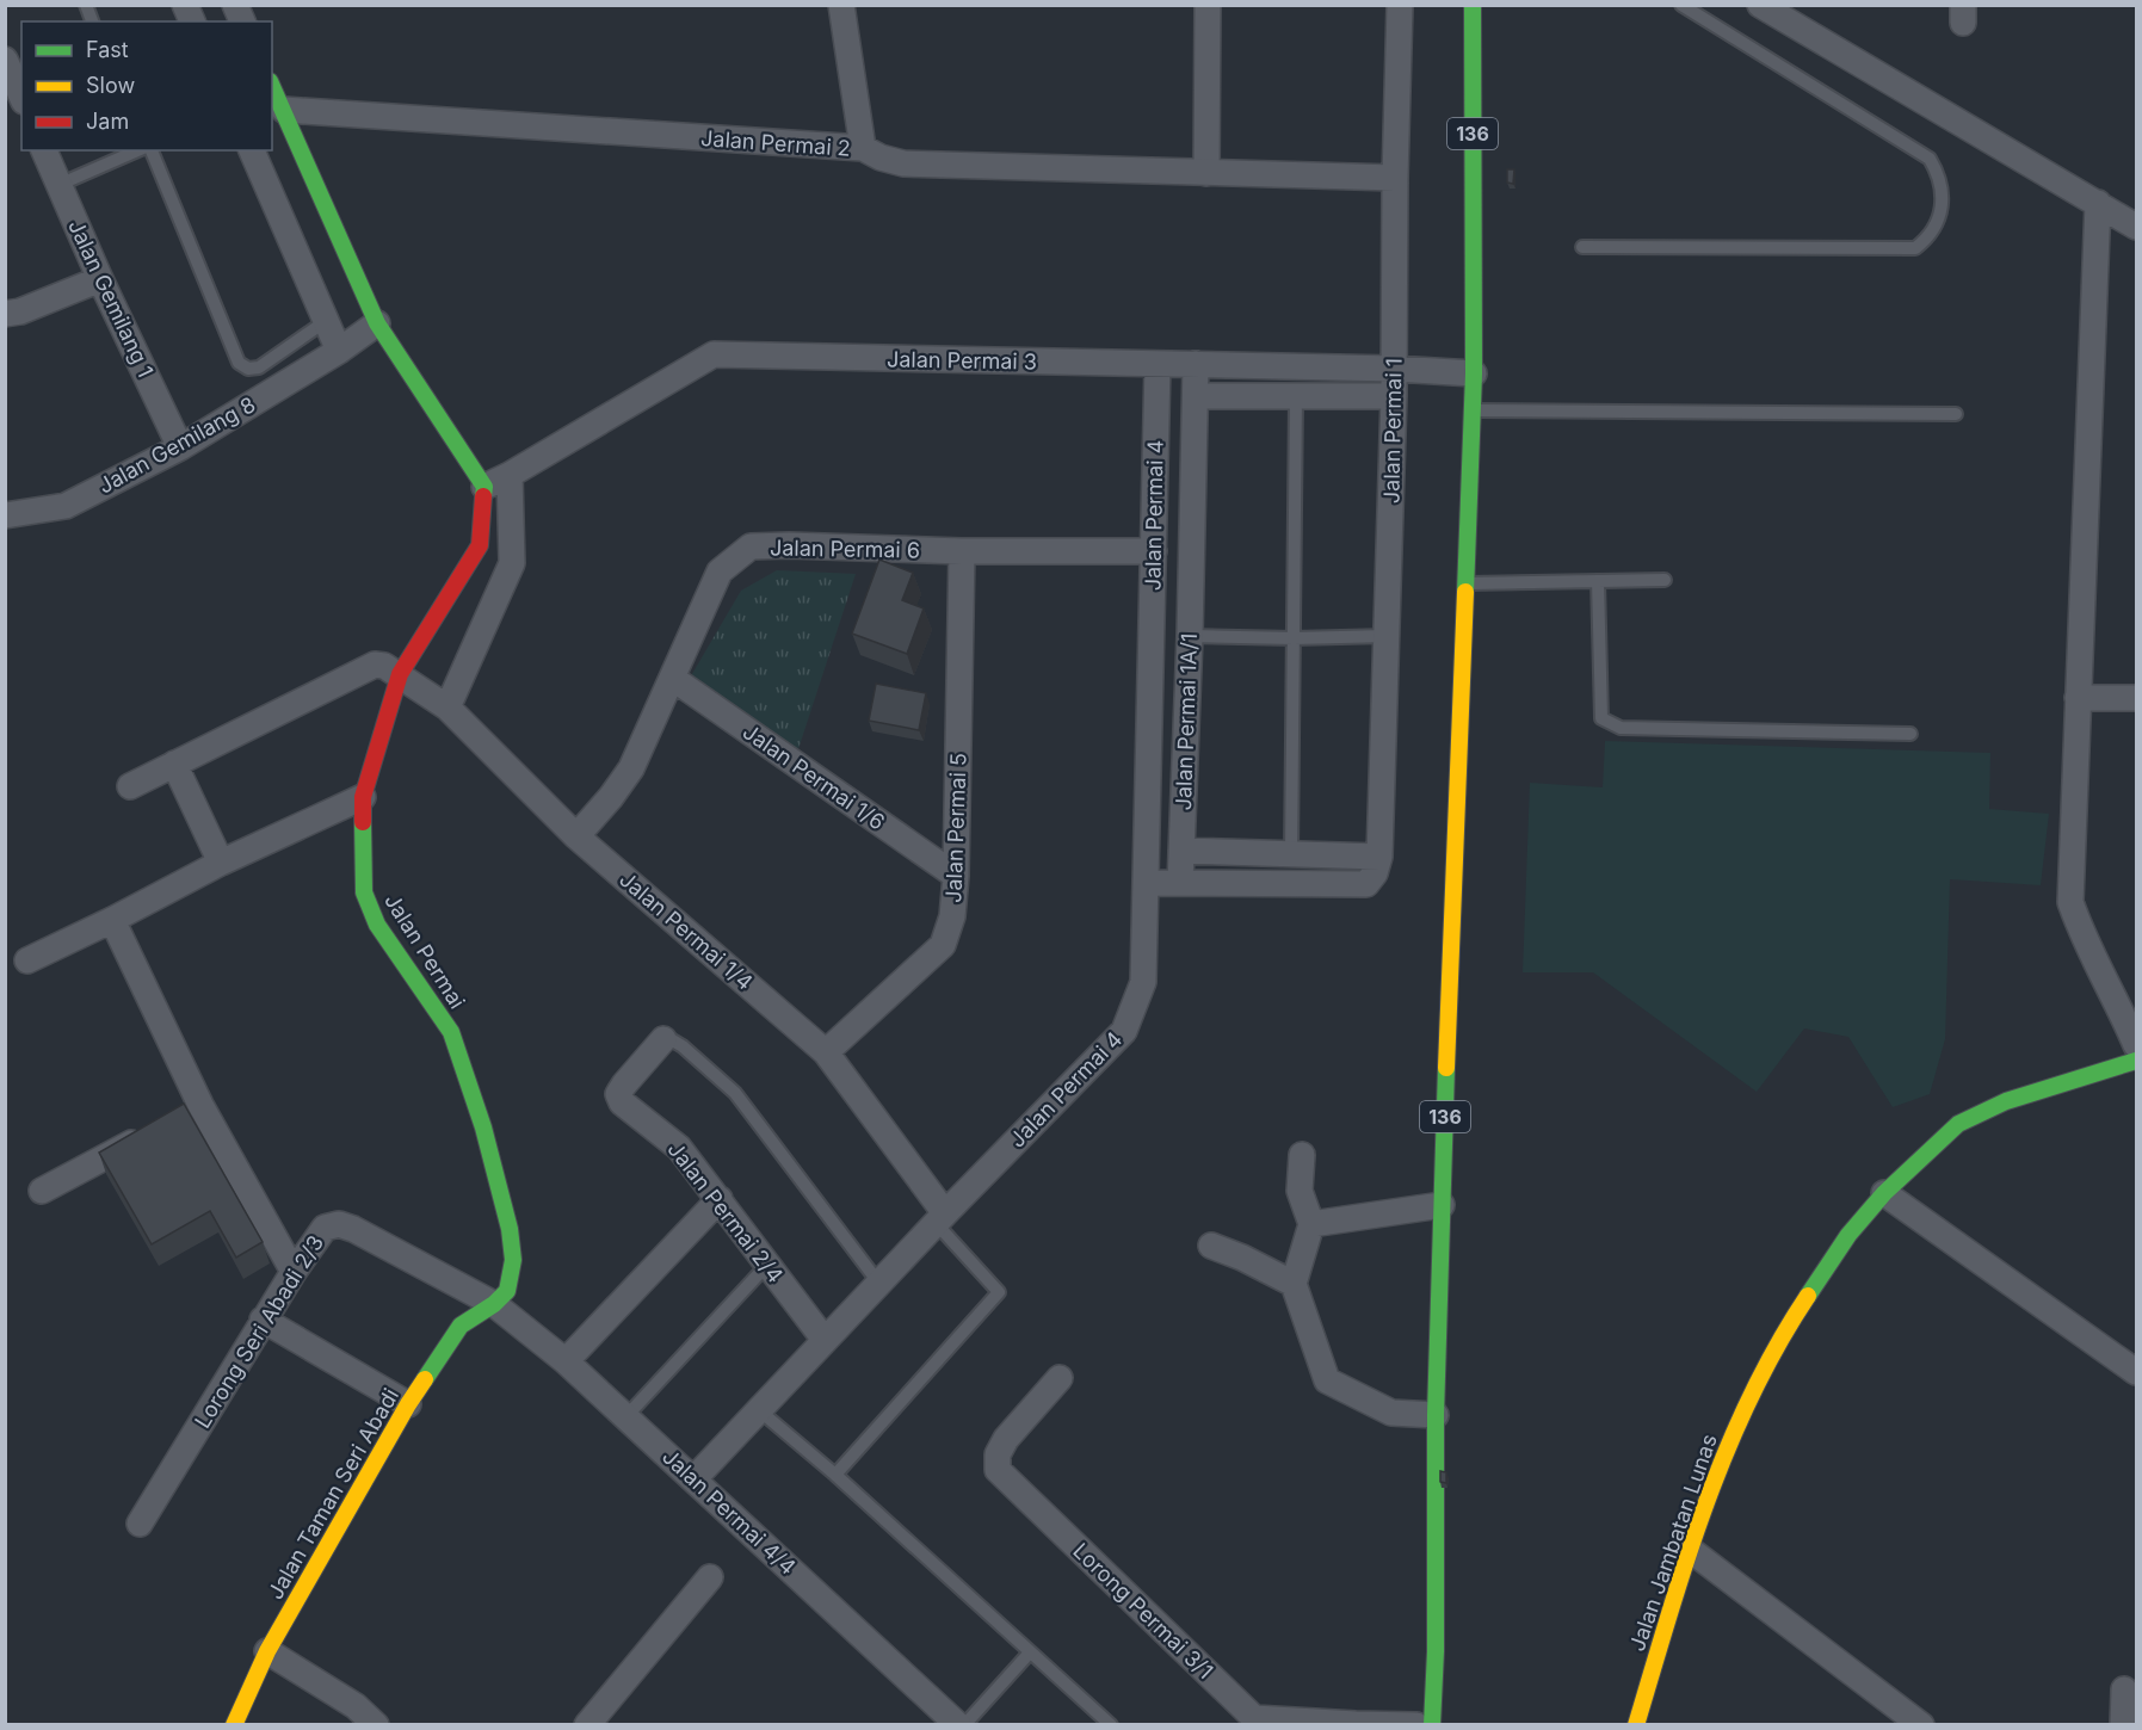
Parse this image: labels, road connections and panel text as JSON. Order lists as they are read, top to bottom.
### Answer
{
  "streets": {
    "main road": [
      "136",
      "Jalan Permai",
      "Jalan Taman Seri Abadi",
      "Jalan Jambatan Lunas"
    ],
    "street": [
      "Jalan Permai 2",
      "Jalan Gemilang 1",
      "Jalan Permai 3",
      "Jalan Permai 1",
      "Jalan Gemilang 8",
      "Jalan Permai 4",
      "Jalan Permai 6",
      "Jalan Permai 1A/1",
      "Jalan Permai 1/6",
      "Jalan Permai 5",
      "Jalan Permai 1/4",
      "Jalan Permai 2/4",
      "Lorong Seri Abadi 2/3",
      "Jalan Permai 4/4",
      "Lorong Permai 3/1"
    ]
  },
  "crossings": [
    ["136", "Jalan Permai 3"],
    ["Jalan Permai 2", "Jalan Permai 1"],
    ["Jalan Gemilang 1", "Jalan Gemilang 8"],
    ["Jalan Permai 3", "Jalan Permai 1"],
    ["Jalan Permai 3", "Jalan Permai 4"],
    ["Jalan Permai 3", "Jalan Permai 1A/1"],
    ["Jalan Permai 3", "Jalan Permai"],
    ["Jalan Permai 4", "Jalan Permai 6"],
    ["Jalan Permai 4", "Jalan Permai 1/4"],
    ["Jalan Permai 4", "Jalan Permai 2/4"],
    ["Jalan Permai 4", "Jalan Permai 4/4"],
    ["Jalan Permai 6", "Jalan Permai 1/6"],
    ["Jalan Permai 6", "Jalan Permai 5"],
    ["Jalan Permai 6", "Jalan Permai 1/4"],
    ["Jalan Permai 1/6", "Jalan Permai 5"],
    ["Jalan Permai 5", "Jalan Permai 1/4"],
    ["Jalan Permai 1/4", "Jalan Permai"],
    ["Jalan Permai", "Lorong Seri Abadi 2/3"],
    ["Jalan Permai", "Jalan Taman Seri Abadi"],
    ["Jalan Permai", "Jalan Permai 4/4"],
    ["Lorong Seri Abadi 2/3", "Jalan Taman Seri Abadi"],
    ["Lorong Seri Abadi 2/3", "Jalan Permai 4/4"],
    ["Jalan Taman Seri Abadi", "Jalan Permai 4/4"]
  ],
  "legend": ["Fast", "Slow", "Jam"]
}
